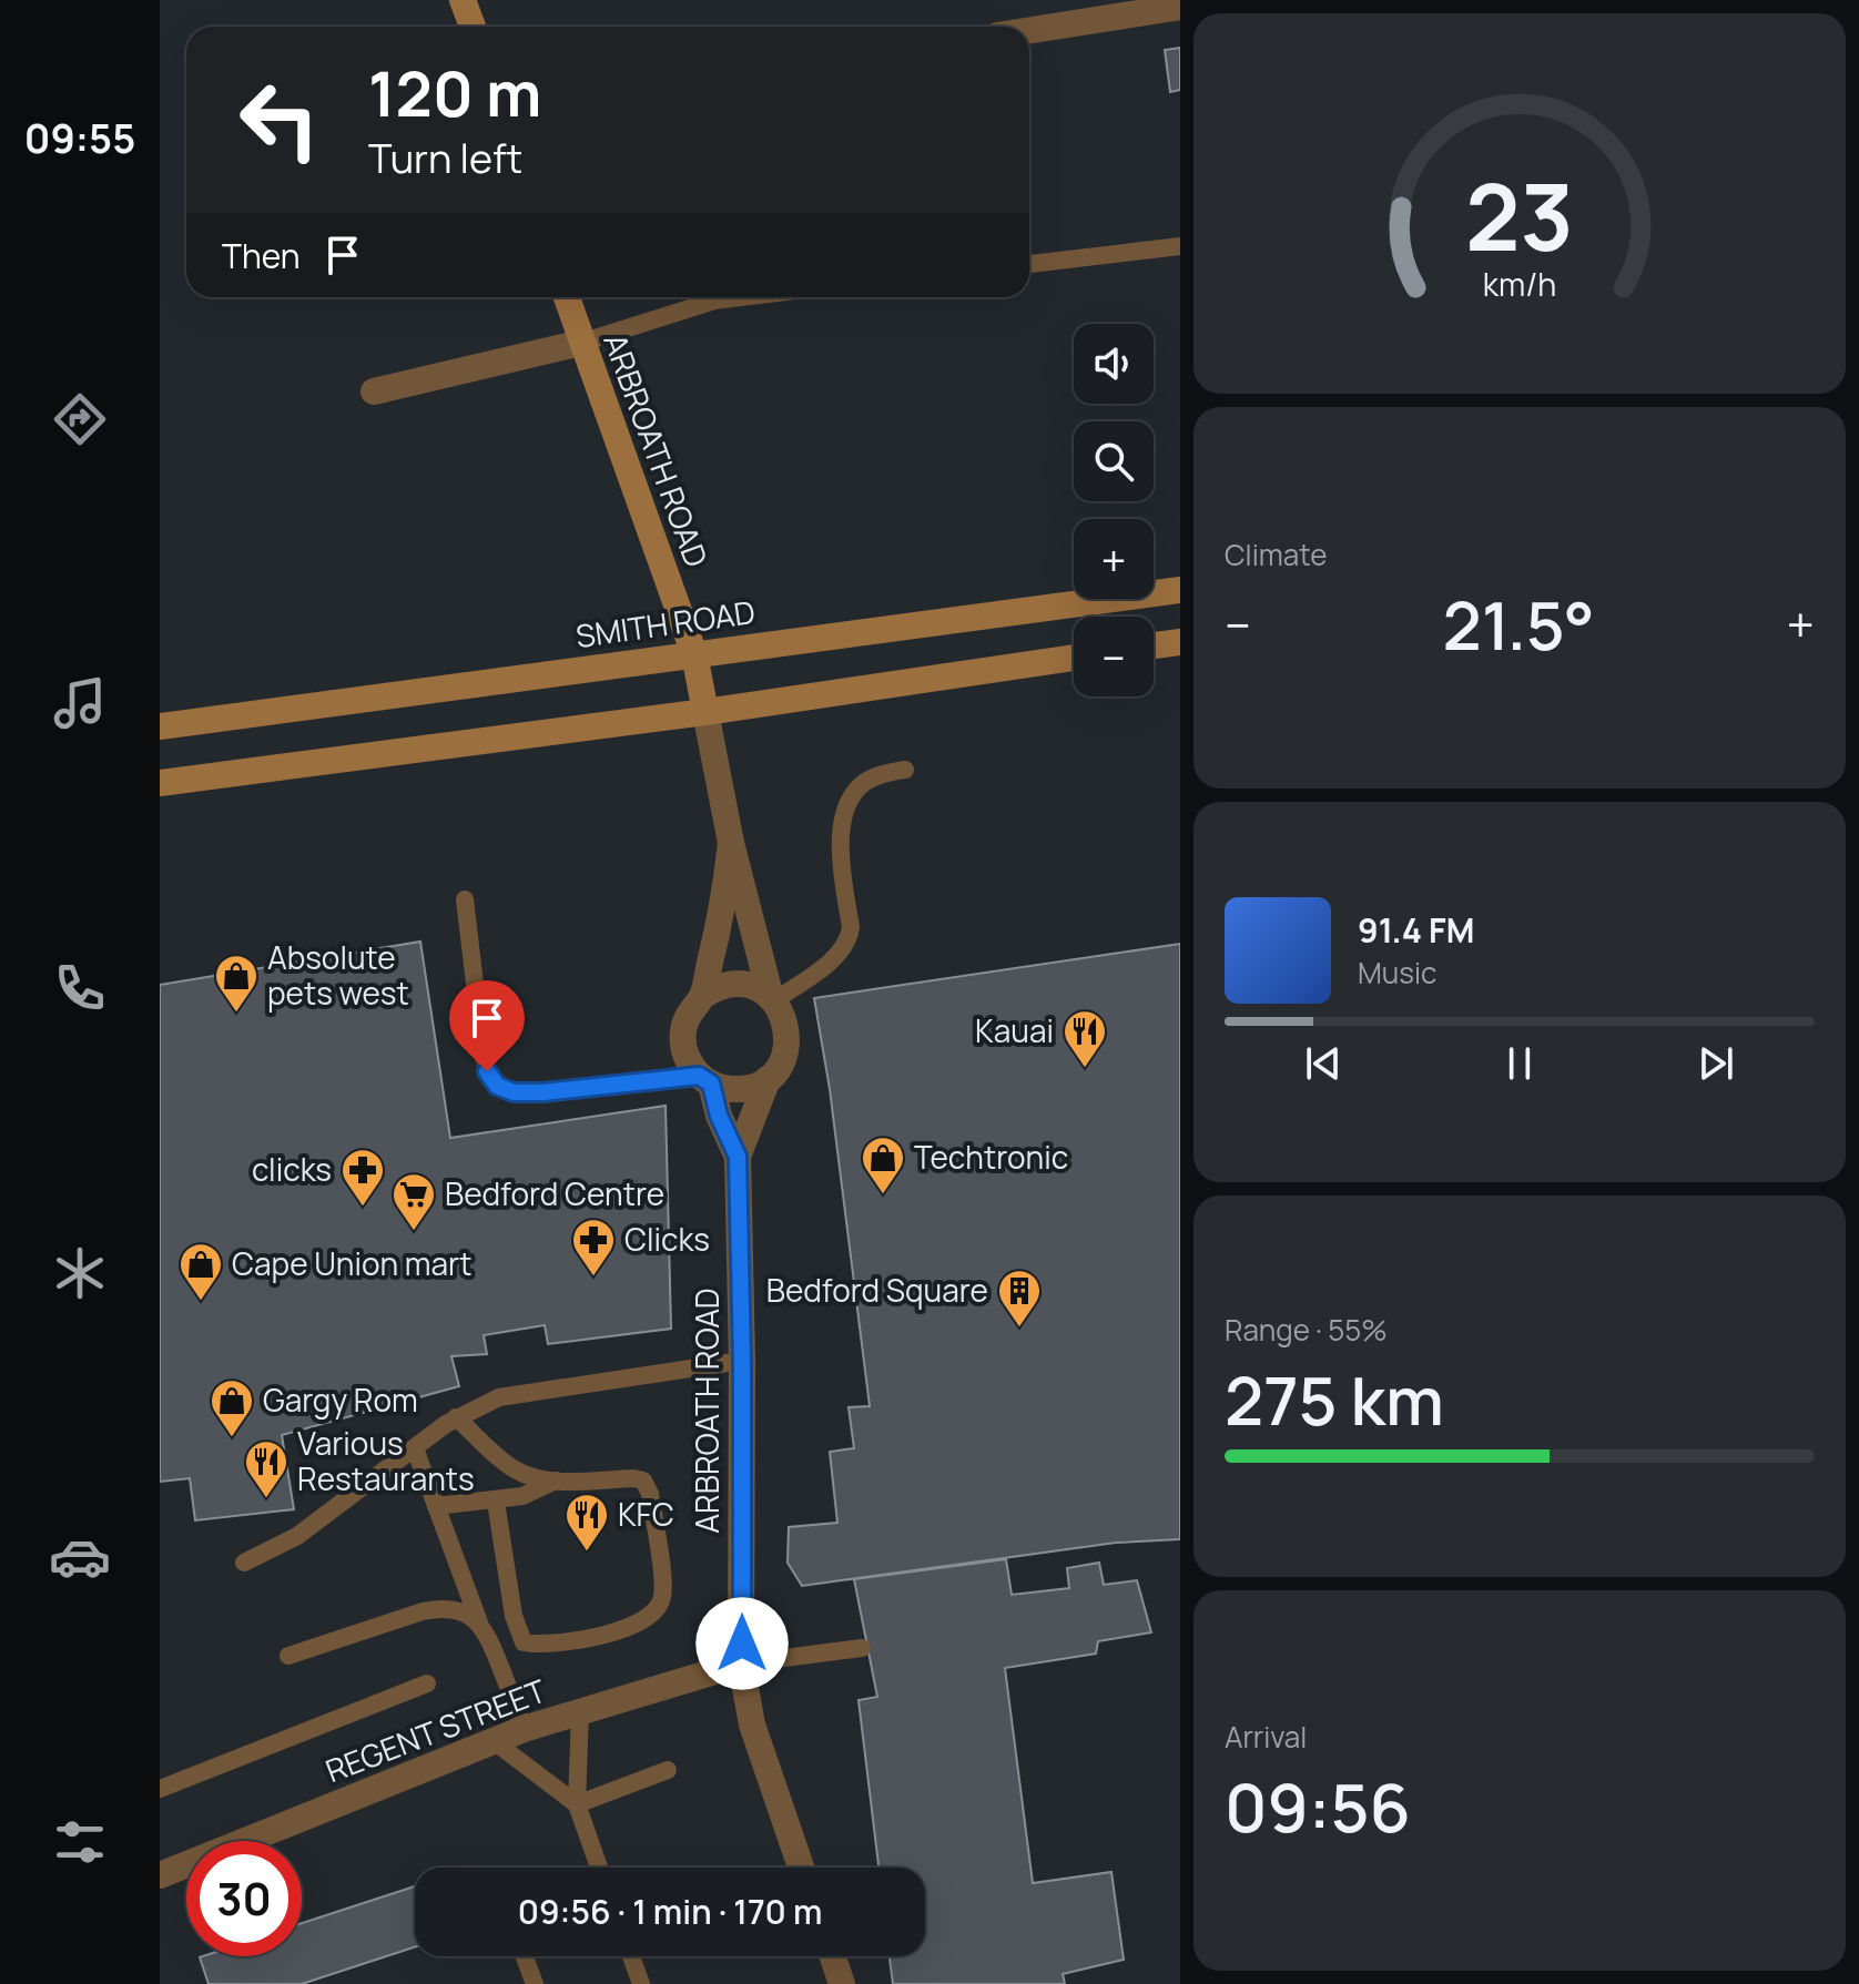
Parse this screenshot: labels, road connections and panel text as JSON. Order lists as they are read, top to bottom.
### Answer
{
  "streets": {
    "main road": ["ARBROATH ROAD", "SMITH ROAD"],
    "street": ["REGENT STREET"]
  },
  "crossings": [
    ["ARBROATH ROAD", "SMITH ROAD"],
    ["ARBROATH ROAD", "REGENT STREET"]
  ],
  "places": {
    "shop": [
      "Absolute pets west",
      "Techtronic",
      "Cape Union mart",
      "Gargy Rom"
    ],
    "restaurant": ["Kauai", "Various Restaurants", "KFC"],
    "pharmacy": ["clicks", "Clicks"],
    "supermarket": ["Bedford Centre"],
    "building": ["Bedford Square"]
  },
  "page": {
    "tabs": "09:55",
    "turn": ["120 m", "Turn left"],
    "then": "Then",
    "map_buttons": ["+", "−"],
    "tile": [
      "Climate",
      ["Range · 55%", "275 km"],
      ["Arrival", "09:56"]
    ],
    "heat": ["−", "21.5°", "+"],
    "song": ["91.4 FM", "Music"],
    "limit": "30",
    "trip": "09:56 · 1 min · 170 m",
    "gauge": ["23", "km/h"]
  }
}
